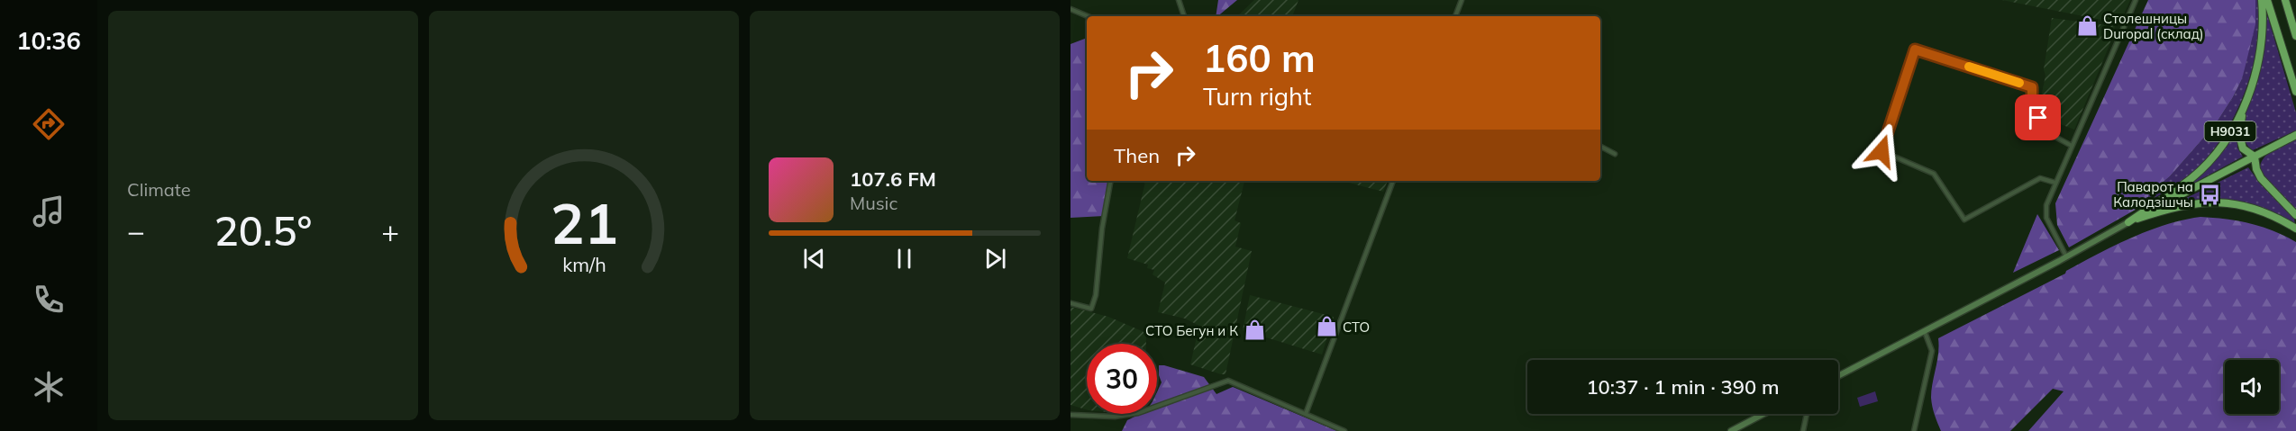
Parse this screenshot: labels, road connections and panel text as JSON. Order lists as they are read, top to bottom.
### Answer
{
  "streets": {
    "highway": ["Н9031"]
  },
  "places": {
    "shop": ["Столешницы Duropal (склад)", "СТО", "СТО Бегун и К"],
    "bus stop": ["Паварот на Калодзішчы"]
  },
  "page": {
    "tabs": "10:36",
    "tile": "Climate",
    "turn": ["160 m", "Turn right"],
    "then": "Then",
    "song": ["107.6 FM", "Music"],
    "heat": ["−", "20.5°", "+"],
    "limit": "30",
    "trip": "10:37 · 1 min · 390 m",
    "gauge": ["21", "km/h"]
  }
}
